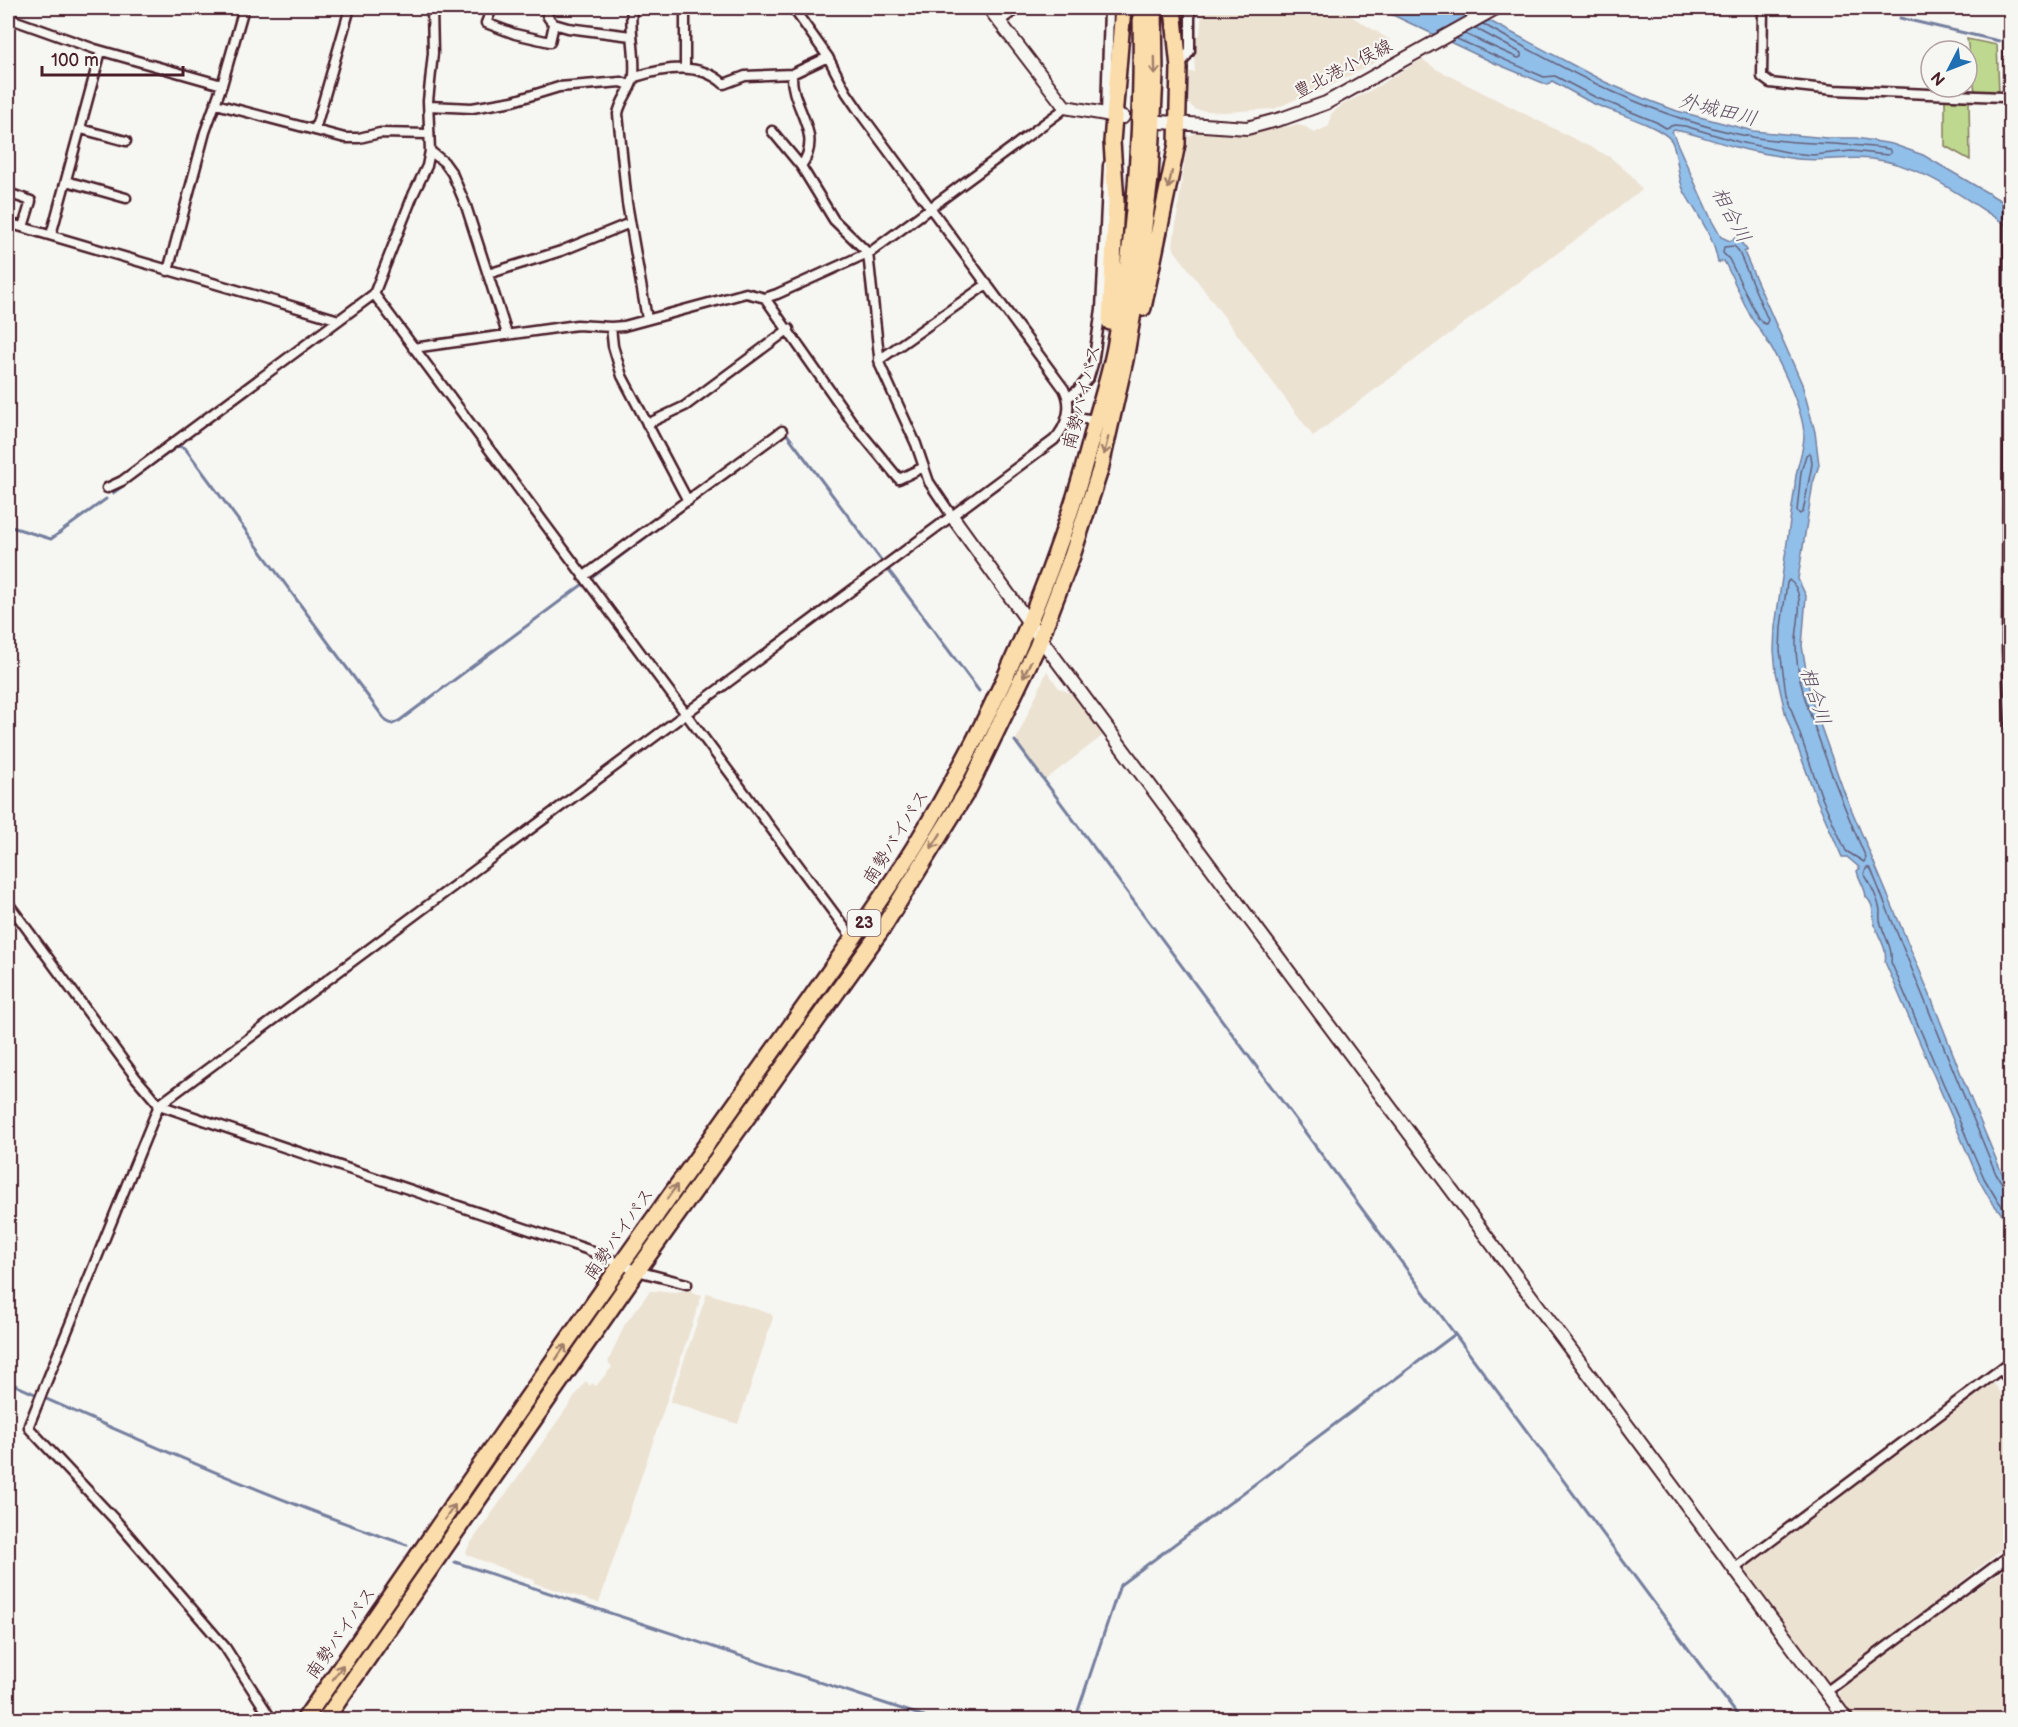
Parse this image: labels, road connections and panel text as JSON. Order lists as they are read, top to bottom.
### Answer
{
  "streets": {
    "highway": ["南勢バイパス", "23"],
    "street": ["豊北港小俣線"]
  },
  "water": ["外城田川", "相合川"],
  "scale_bar": "100 m",
  "north": "bottom left"
}
